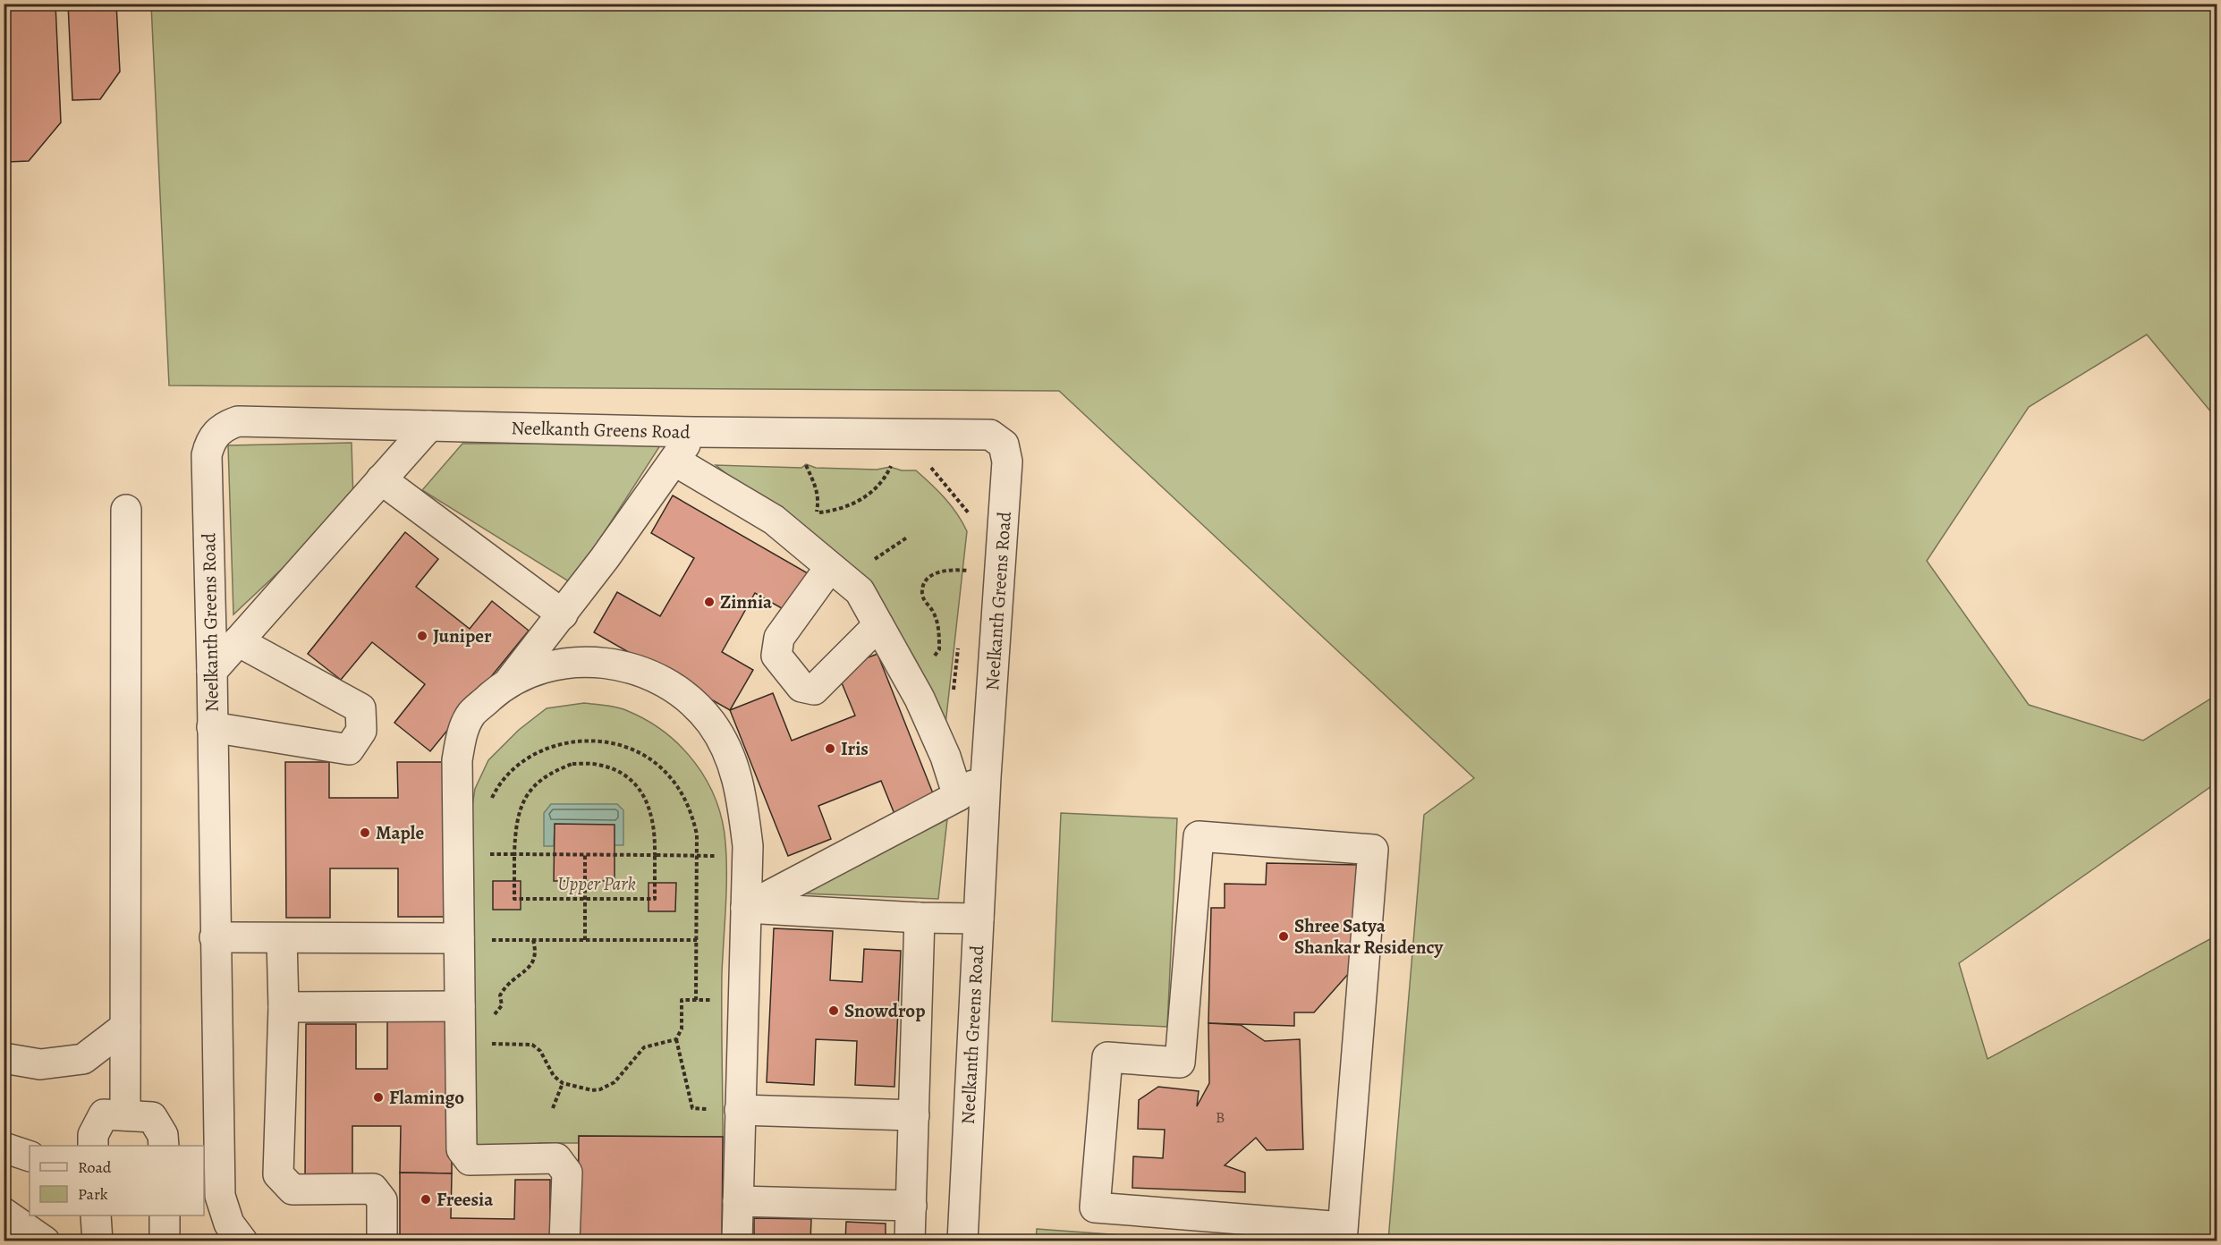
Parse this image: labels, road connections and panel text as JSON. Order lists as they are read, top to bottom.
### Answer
{
  "streets": {
    "street": ["Neelkanth Greens Road"]
  },
  "parks": ["Upper Park"],
  "places": [
    "Zinnia",
    "Juniper",
    "Iris",
    "Maple",
    "Shree Satya Shankar Residency",
    "Snowdrop",
    "Flamingo",
    "Freesia"
  ],
  "house_numbers": ["B"],
  "legend": ["Road", "Park"]
}
